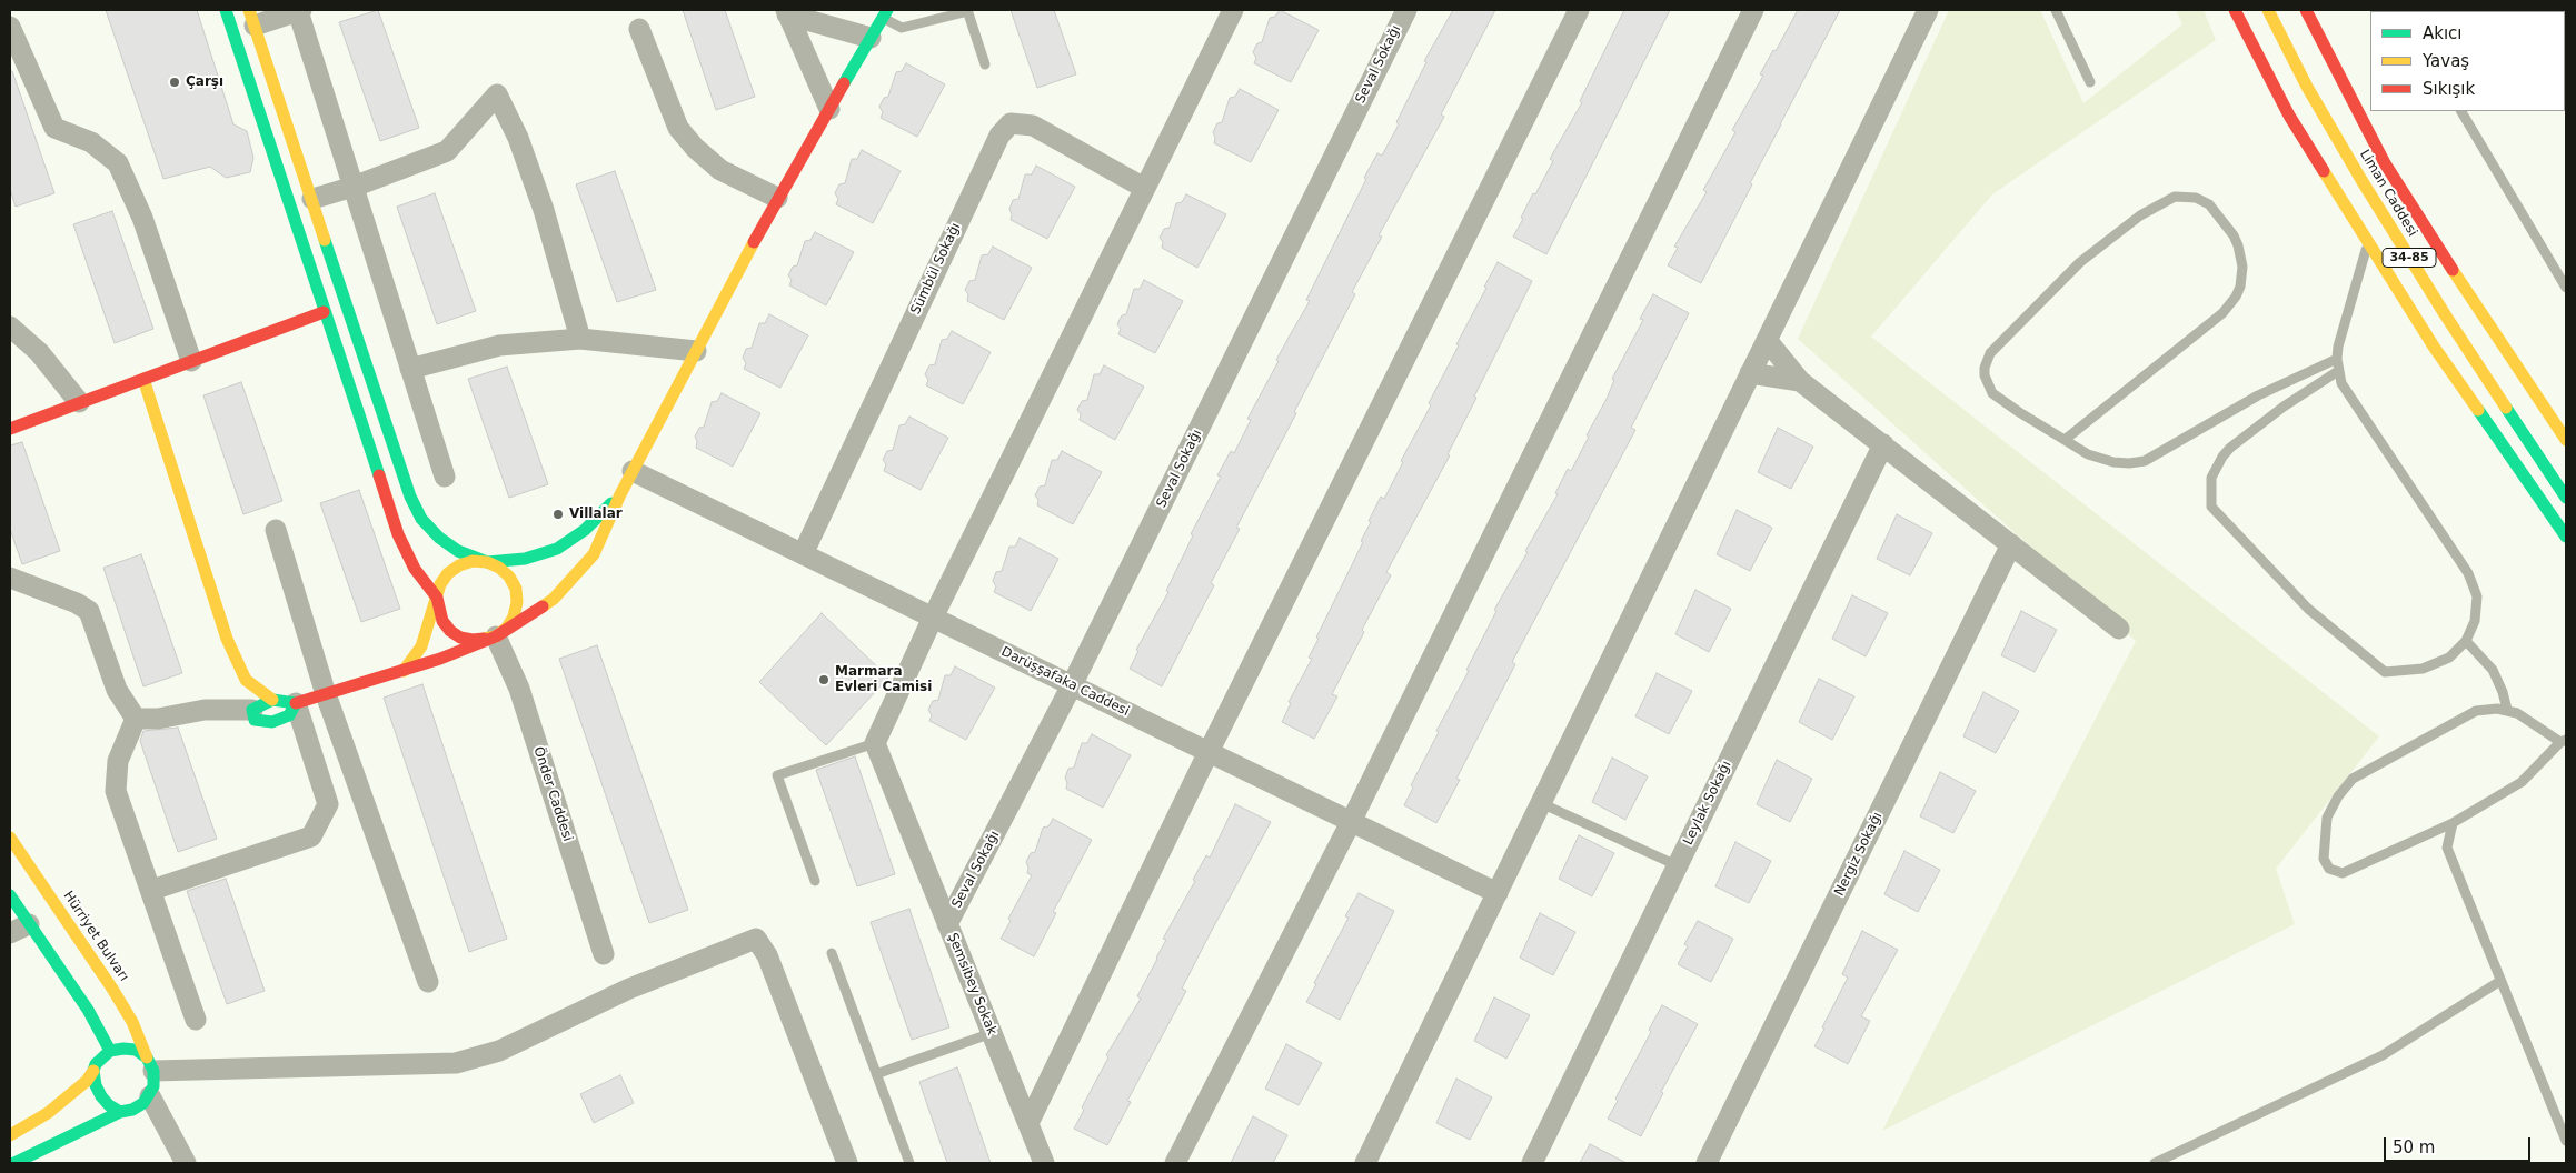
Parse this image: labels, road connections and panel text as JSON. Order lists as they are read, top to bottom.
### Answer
{
  "streets": {
    "main road": ["Liman Caddesi", "34-85", "Hürriyet Bulvarı"],
    "street": [
      "Seval Sokağı",
      "Sümbül Sokağı",
      "Darüşşafaka Caddesi",
      "Önder Caddesi",
      "Leylak Sokağı",
      "Nergiz Sokağı",
      "Şemsibey Sokak"
    ]
  },
  "crossings": [
    ["Seval Sokağı", "Darüşşafaka Caddesi"],
    ["Seval Sokağı", "Şemsibey Sokak"],
    ["Sümbül Sokağı", "Darüşşafaka Caddesi"]
  ],
  "places": ["Çarşı", "Villalar", "Marmara Evleri Camisi"],
  "legend": ["Akıcı", "Yavaş", "Sıkışık"],
  "scale_bar": "50 m"
}
